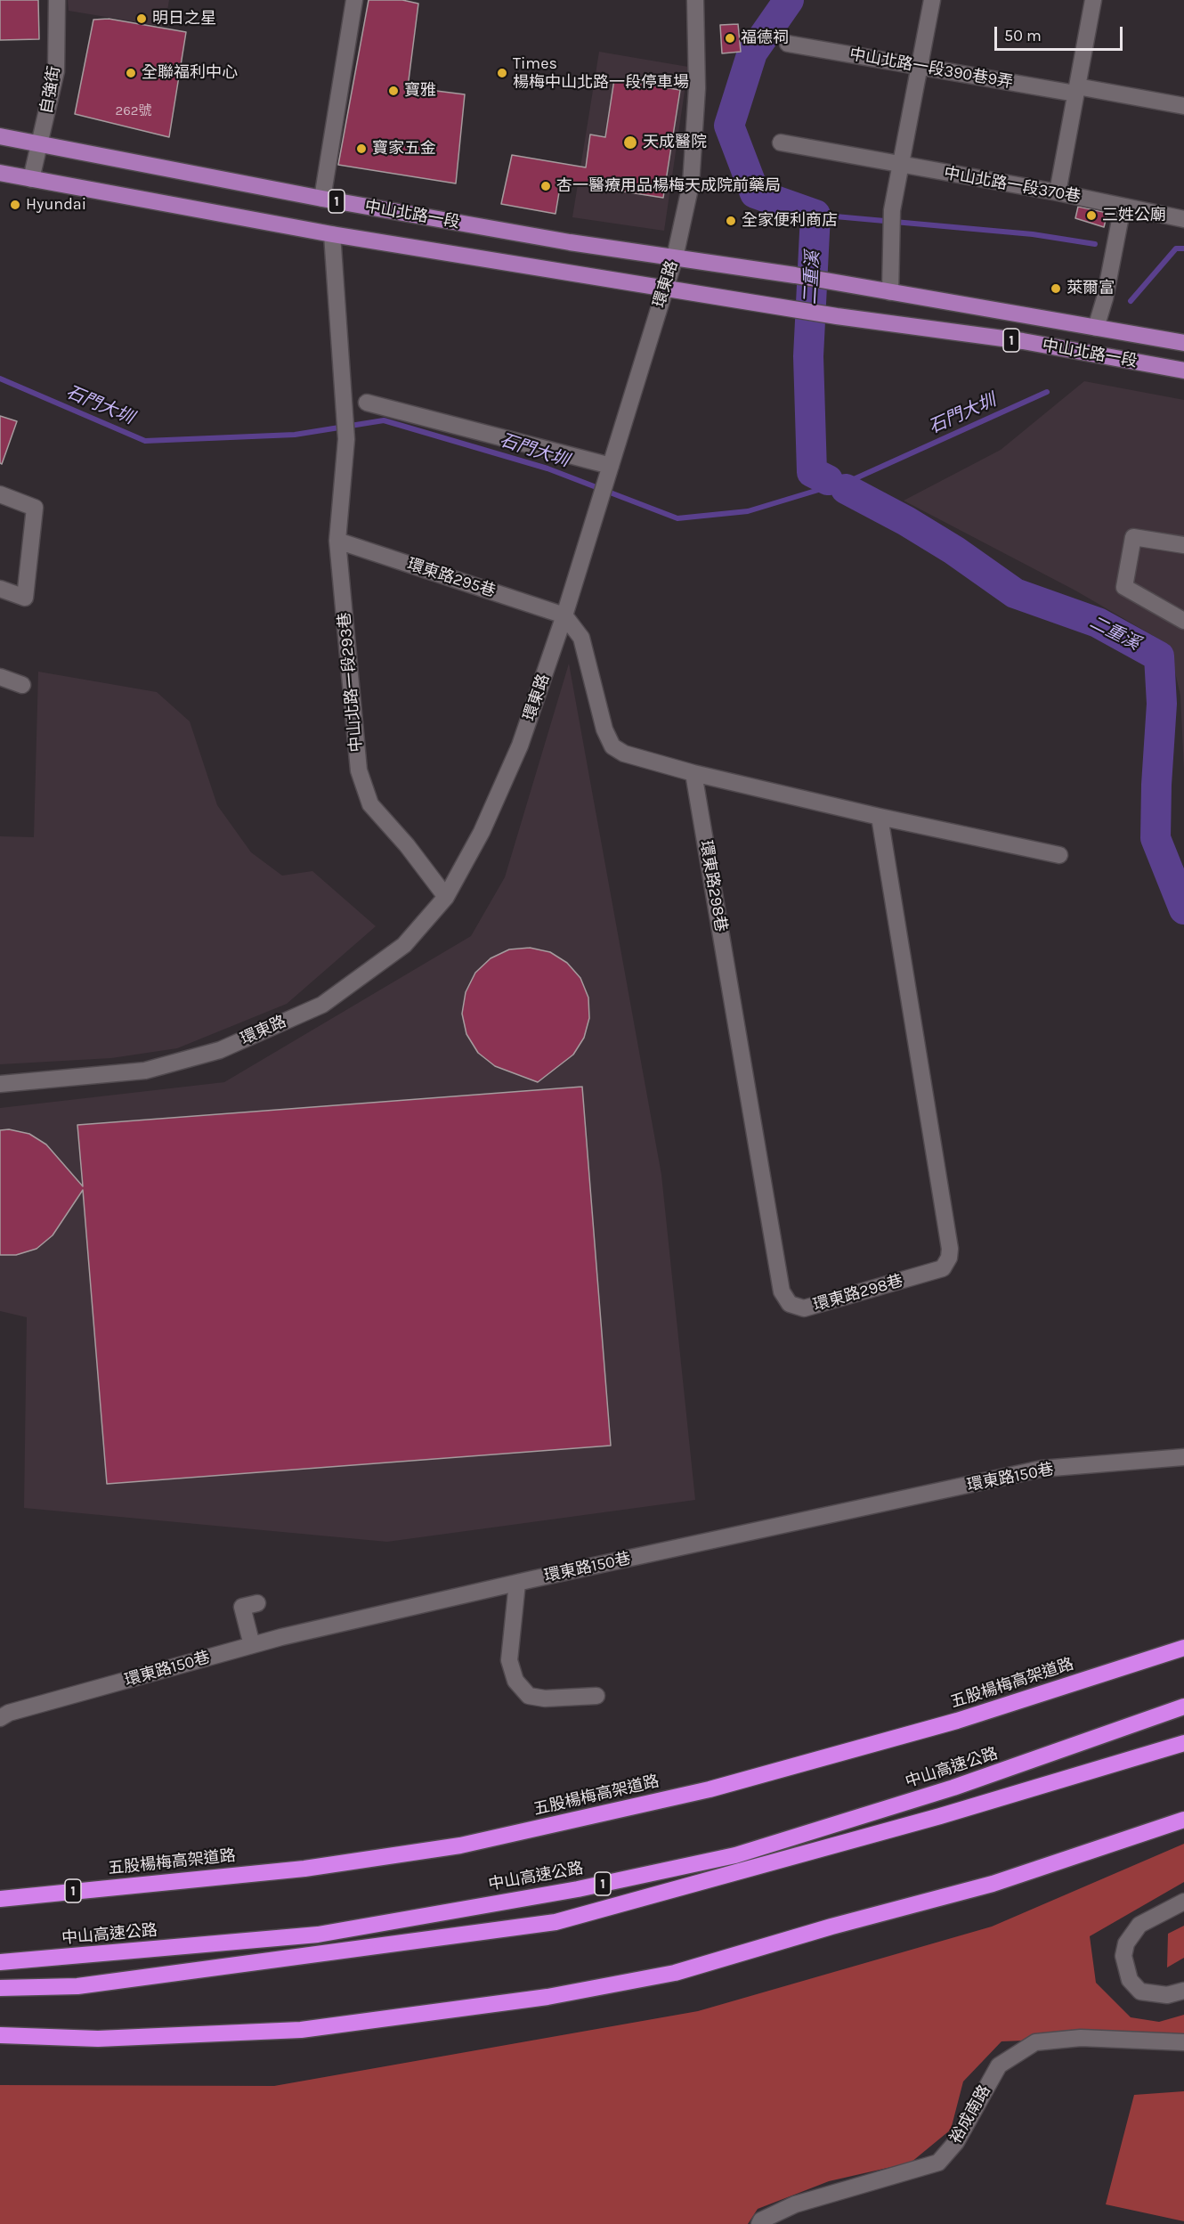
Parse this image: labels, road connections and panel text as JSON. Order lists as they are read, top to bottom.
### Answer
{
  "streets": {
    "highway": ["1", "五股楊梅高架道路", "中山高速公路"],
    "main road": ["中山北路一段"],
    "street": [
      "中山北路一段390巷9弄",
      "自強街",
      "中山北路一段370巷",
      "環東路",
      "環東路295巷",
      "中山北路一段293巷",
      "環東路298巷",
      "環東路150巷",
      "裕成南路"
    ]
  },
  "crossings": [
    ["自強街", "中山北路一段"],
    ["中山北路一段", "環東路"],
    ["中山北路一段", "中山北路一段293巷"],
    ["環東路", "環東路295巷"],
    ["環東路", "中山北路一段293巷"],
    ["環東路295巷", "中山北路一段293巷"]
  ],
  "water": ["二重溪", "石門大圳"],
  "places": [
    "明日之星",
    "福德祠",
    "全聯福利中心",
    "Times 楊梅中山北路一段停車場",
    "寶雅",
    "天成醫院",
    "寶家五金",
    "杏一醫療用品楊梅天成院前藥局",
    "Hyundai",
    "三姓公廟",
    "全家便利商店",
    "萊爾富"
  ],
  "house_numbers": ["262號"],
  "scale_bar": "50 m"
}
